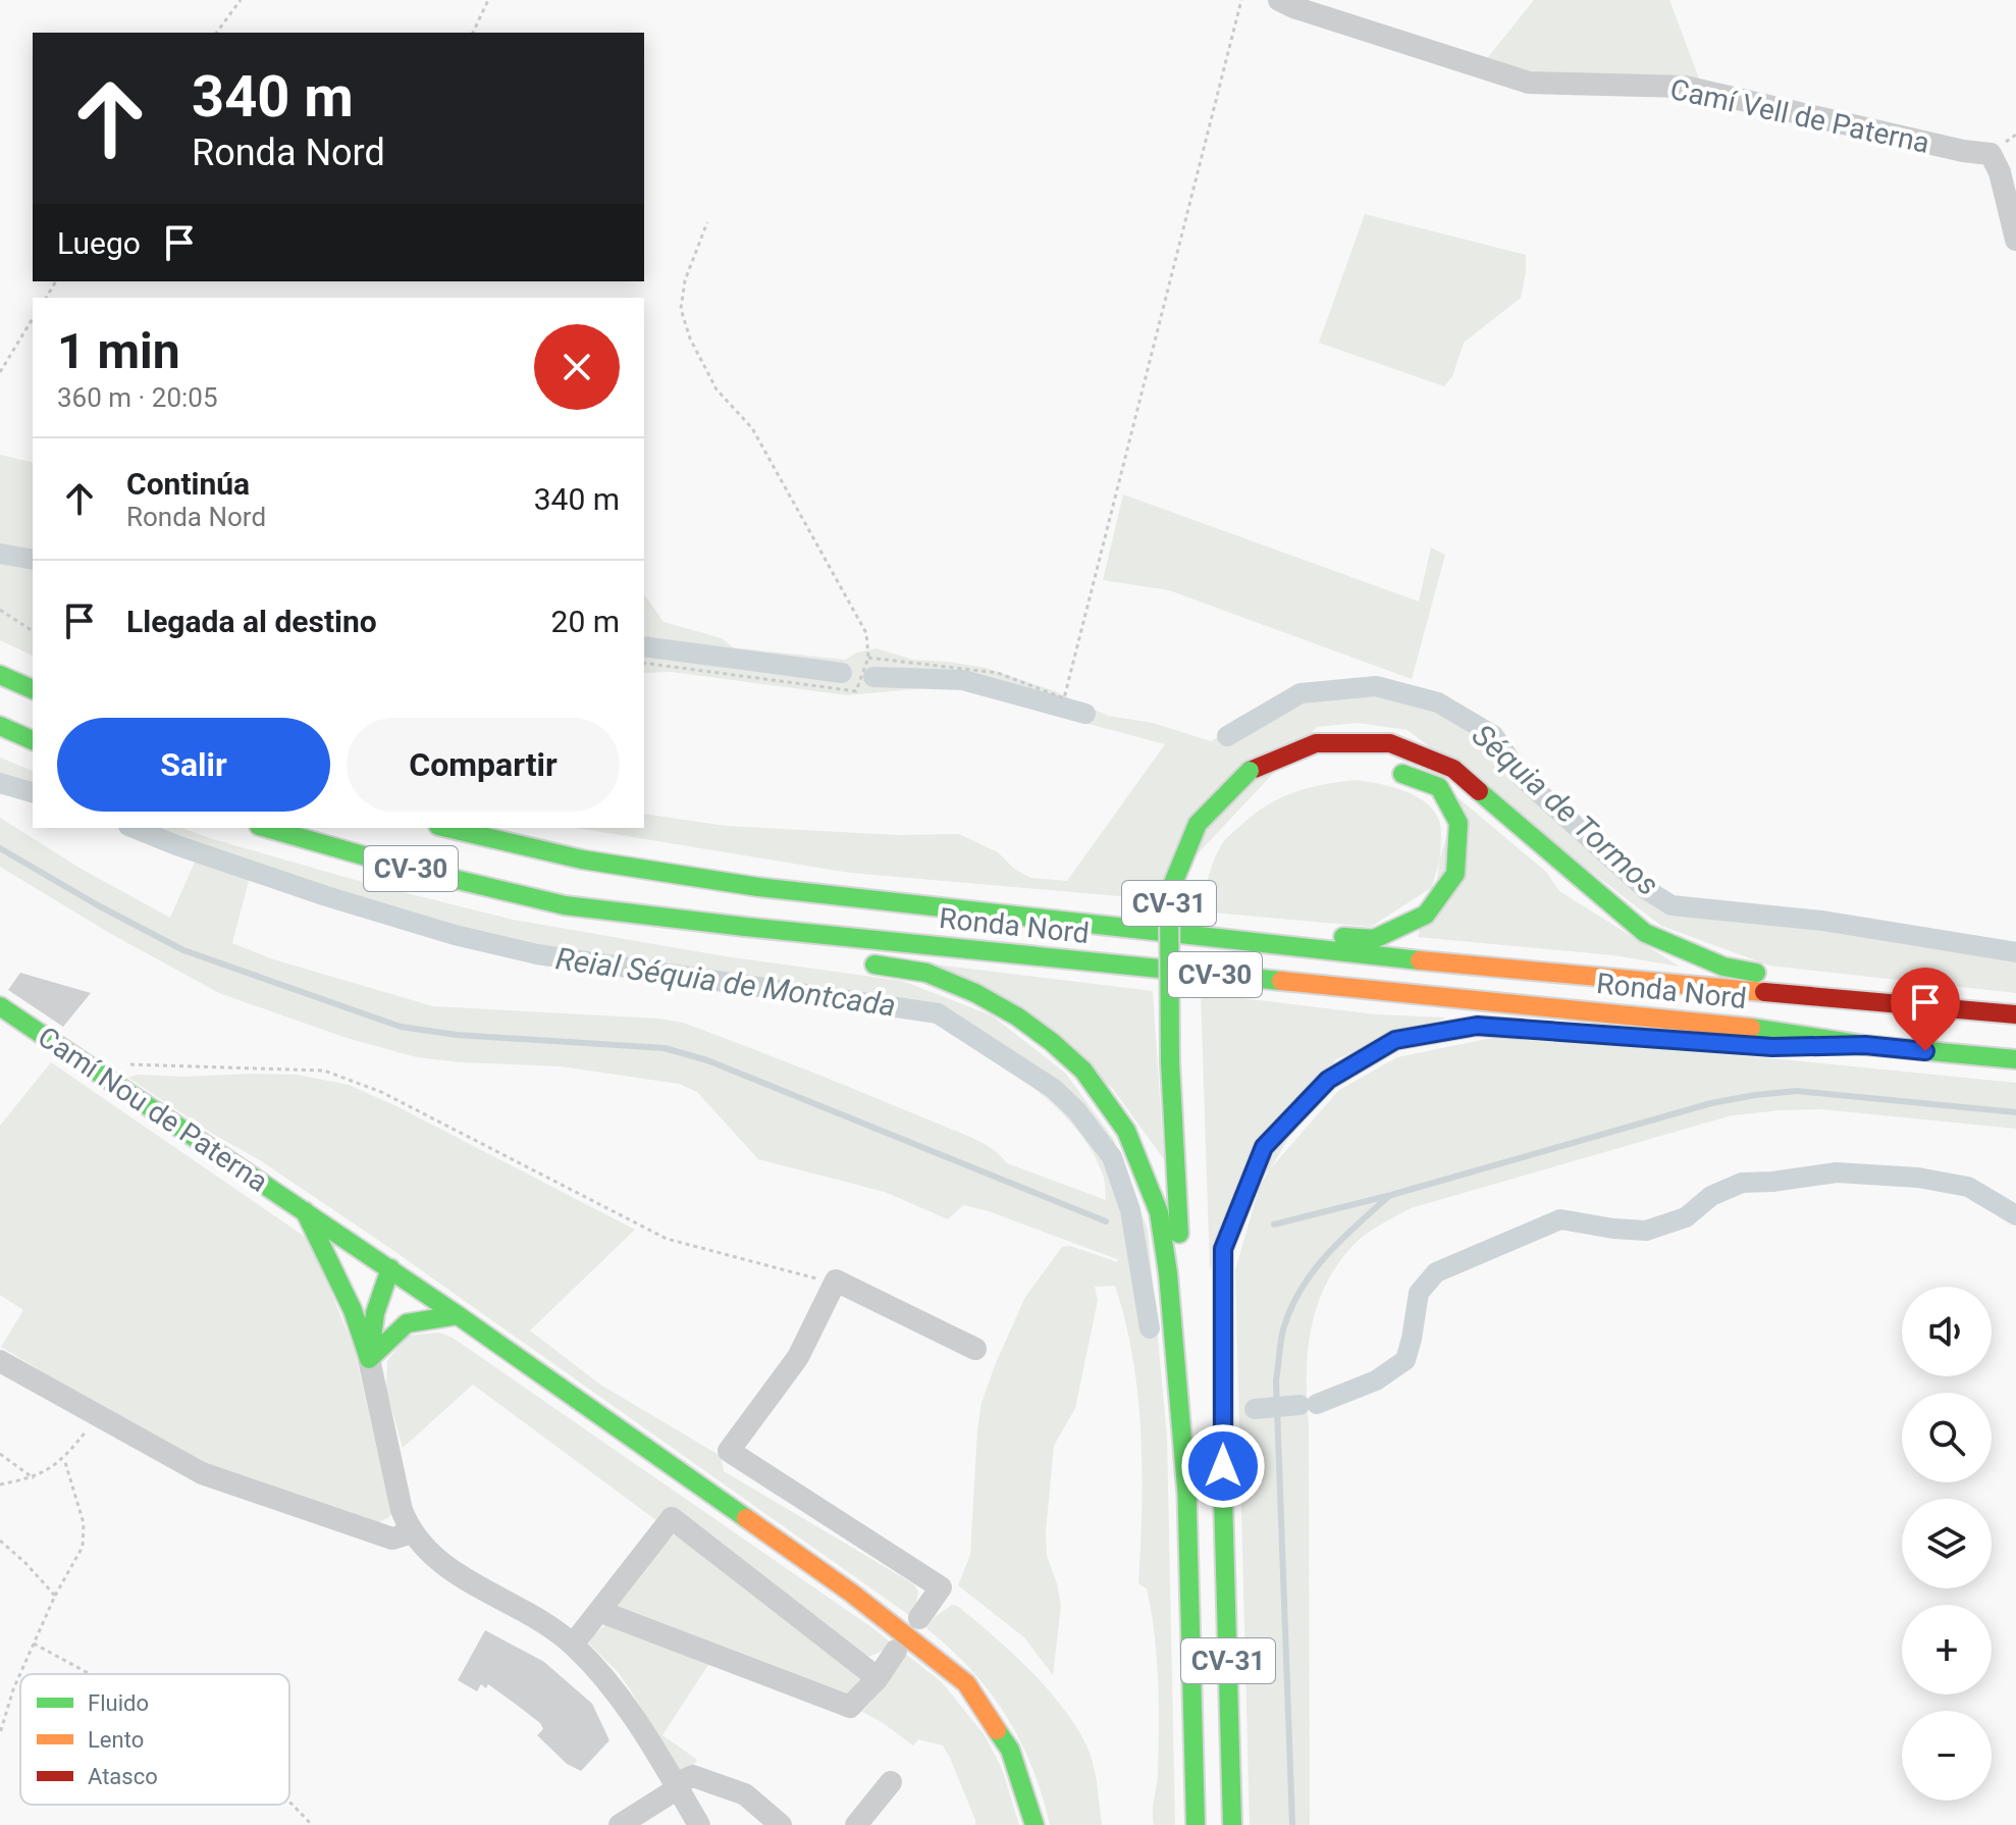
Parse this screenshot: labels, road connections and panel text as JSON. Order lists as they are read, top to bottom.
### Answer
{
  "streets": {
    "main road": [
      "CV-30",
      "CV-31",
      "Ronda Nord",
      "Camí Nou de Paterna"
    ],
    "street": ["Camí Vell de Paterna"]
  },
  "crossings": [
    ["CV-31", "Ronda Nord"]
  ],
  "water": ["Séquia de Tormos", "Reial Séquia de Montcada"],
  "legend": ["Fluido", "Lento", "Atasco"],
  "page": {
    "turn": ["340 m", "Ronda Nord"],
    "then": "Luego",
    "heading": ["1 min", "360 m · 20:05"],
    "list": [
      {
        "name": "Continúa",
        "note": "Ronda Nord",
        "value": "340 m"
      },
      {
        "name": "Llegada al destino",
        "value": "20 m"
      }
    ],
    "buttons": ["Salir", "Compartir"],
    "map_buttons": ["+", "−"]
  }
}
